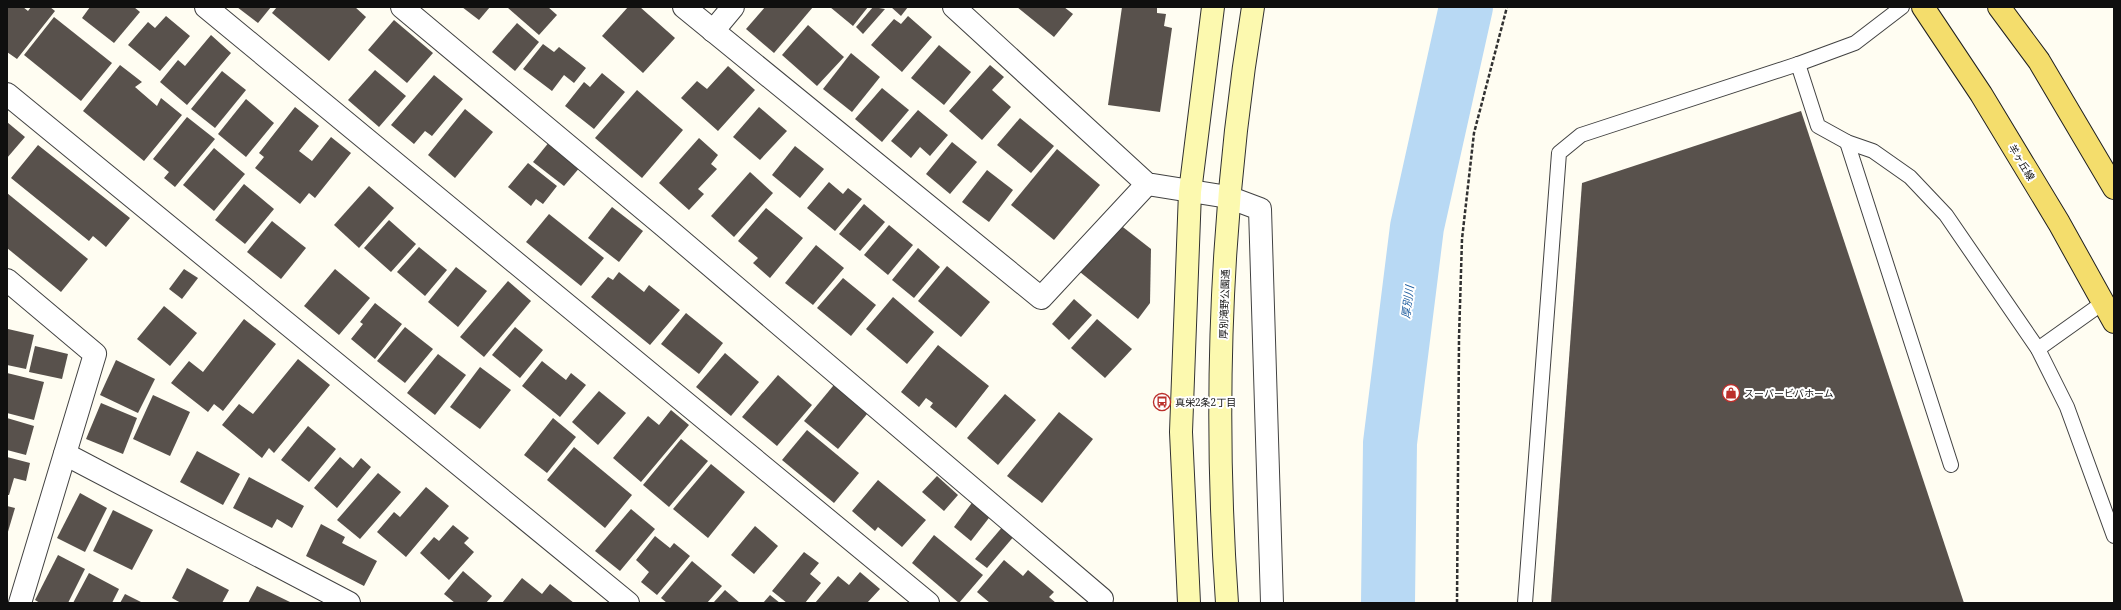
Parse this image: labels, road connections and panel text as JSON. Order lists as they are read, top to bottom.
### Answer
{
  "streets": {
    "main road": ["羊ヶ丘線", "厚別滝野公園通"]
  },
  "water": ["厚別川"],
  "places": {
    "shop": ["スーパービバホーム"],
    "bus stop": ["真栄2条2丁目"]
  }
}
